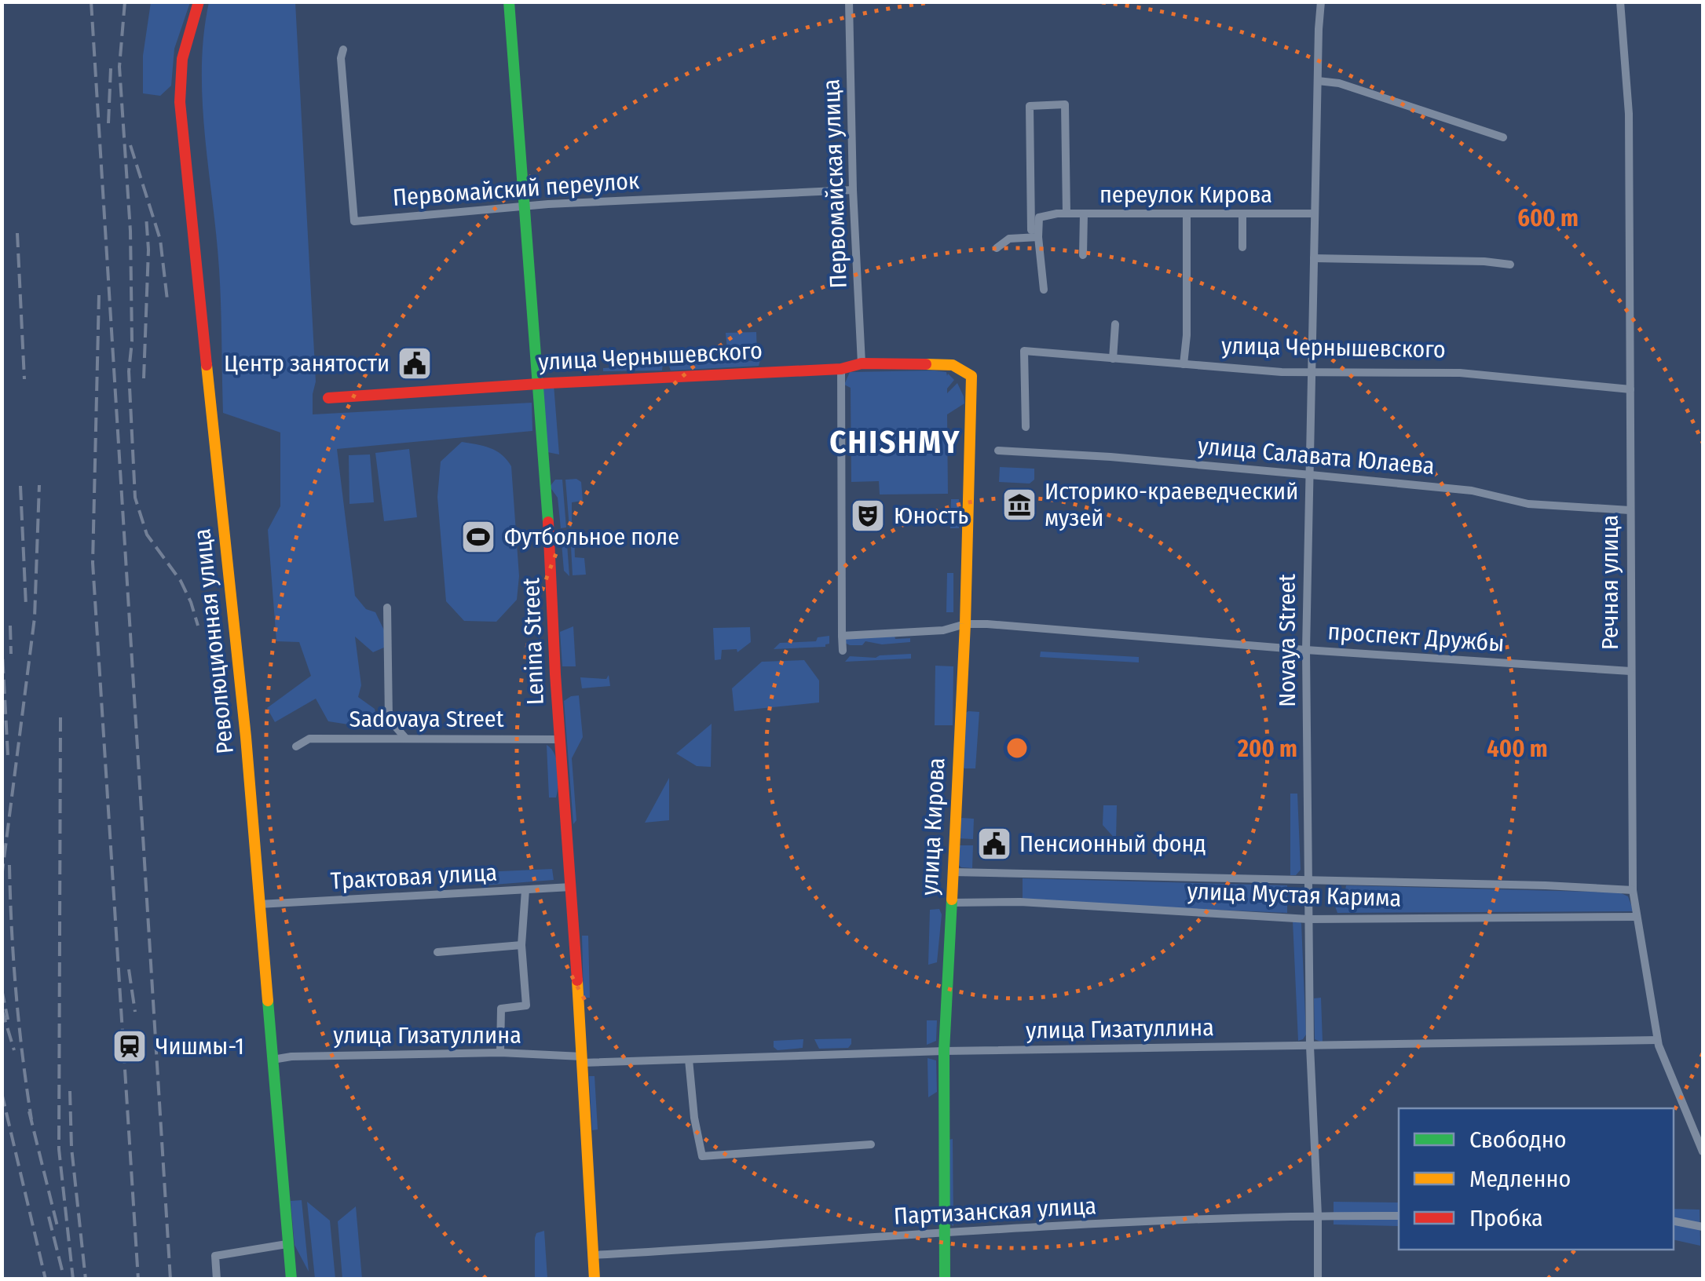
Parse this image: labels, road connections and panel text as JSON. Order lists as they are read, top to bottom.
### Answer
{
  "streets": {
    "street": [
      "Первомайская улица",
      "Первомайский переулок",
      "переулок Кирова",
      "улица Чернышевского",
      "улица Салавата Юлаева",
      "Речная улица",
      "проспект Дружбы",
      "Novaya Street",
      "Революционная улица",
      "Lenina Street",
      "Sadovaya Street",
      "улица Кирова",
      "Трактовая улица",
      "улица Мустая Карима",
      "улица Гизатуллина",
      "Партизанская улица"
    ]
  },
  "crossings": [
    ["Первомайская улица", "Первомайский переулок"],
    ["Первомайская улица", "улица Чернышевского"],
    ["Первомайский переулок", "Lenina Street"],
    ["переулок Кирова", "Novaya Street"],
    ["улица Чернышевского", "Речная улица"],
    ["улица Чернышевского", "Novaya Street"],
    ["улица Чернышевского", "Lenina Street"],
    ["улица Чернышевского", "улица Кирова"],
    ["улица Салавата Юлаева", "Речная улица"],
    ["улица Салавата Юлаева", "Novaya Street"],
    ["Речная улица", "проспект Дружбы"],
    ["Речная улица", "улица Мустая Карима"],
    ["Речная улица", "улица Гизатуллина"],
    ["проспект Дружбы", "Novaya Street"],
    ["проспект Дружбы", "улица Кирова"],
    ["Novaya Street", "улица Мустая Карима"],
    ["Novaya Street", "улица Гизатуллина"],
    ["Novaya Street", "Партизанская улица"],
    ["Революционная улица", "Трактовая улица"],
    ["Революционная улица", "улица Гизатуллина"],
    ["Lenina Street", "Sadovaya Street"],
    ["Lenina Street", "Трактовая улица"],
    ["Lenina Street", "улица Гизатуллина"],
    ["Lenina Street", "Партизанская улица"],
    ["улица Кирова", "улица Мустая Карима"],
    ["улица Кирова", "улица Гизатуллина"],
    ["улица Кирова", "Партизанская улица"]
  ],
  "districts": ["CHISHMY"],
  "places": {
    "public building": ["Центр занятости", "Пенсионный фонд"],
    "museum": ["Историко-краеведческий музей"],
    "theatre": ["Юность"],
    "sports": ["Футбольное поле"],
    "station": ["Чишмы-1"]
  },
  "legend": ["Свободно", "Медленно", "Пробка"],
  "rings": ["600 m", "200 m", "400 m"]
}
